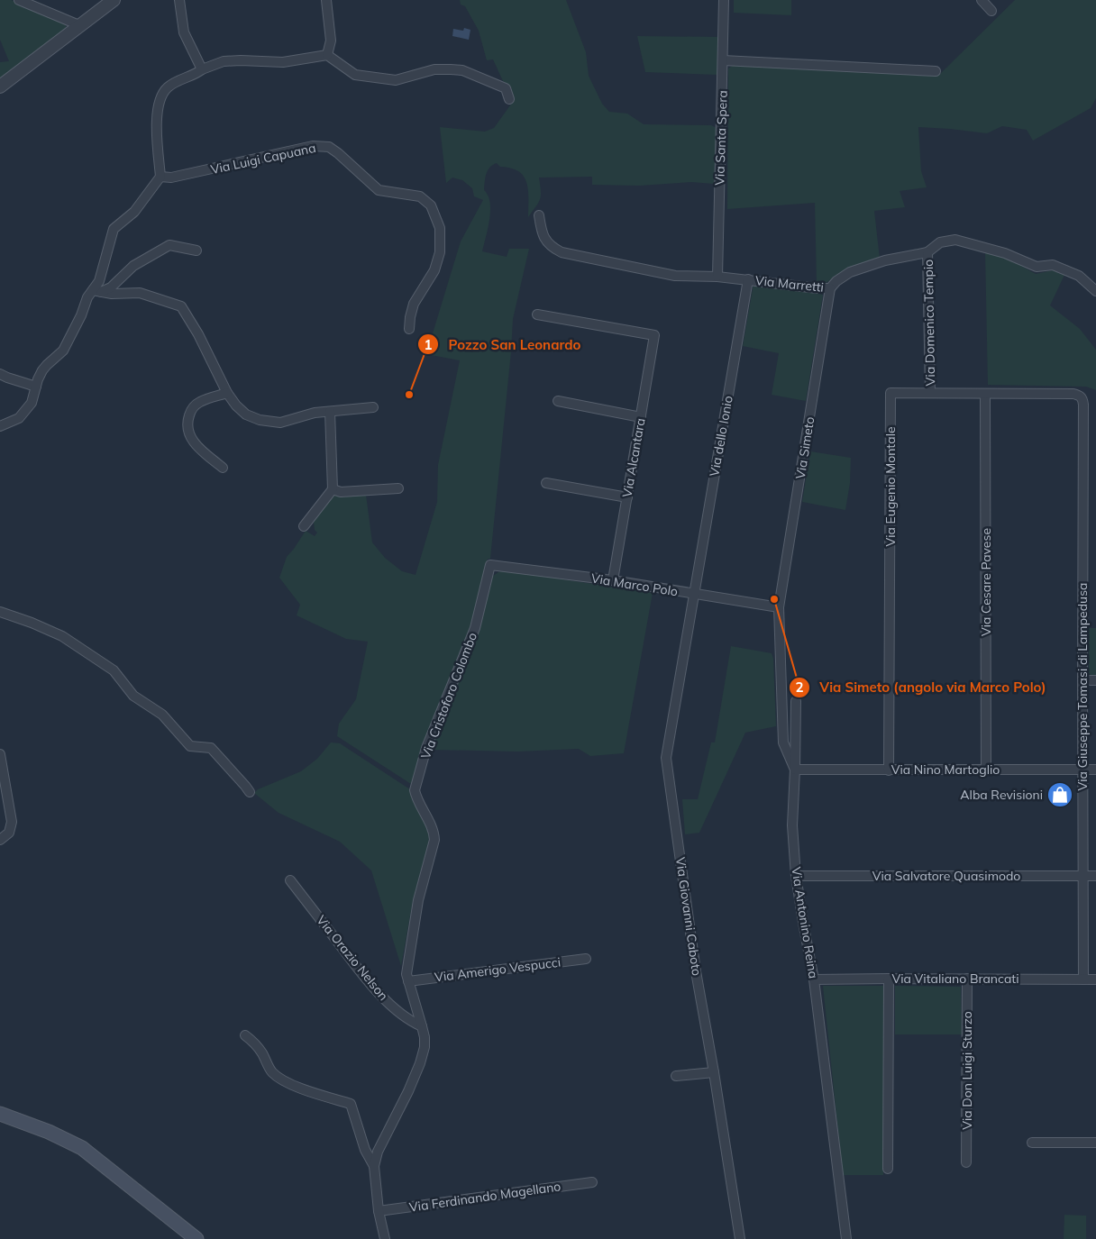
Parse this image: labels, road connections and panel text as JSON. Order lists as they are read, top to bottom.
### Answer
{
  "streets": {
    "street": [
      "Via Santa Spera",
      "Via Luigi Capuana",
      "Via Marretti",
      "Via Domenico Tempio",
      "Via dello Ionio",
      "Via Simeto",
      "Via Alcantara",
      "Via Eugenio Montale",
      "Via Cesare Pavese",
      "Via Marco Polo",
      "Via Giuseppe Tomasi di Lampedusa",
      "Via Cristoforo Colombo",
      "Via Nino Martoglio",
      "Via Salvatore Quasimodo",
      "Via Giovanni Caboto",
      "Via Antonino Reina",
      "Via Orazio Nelson",
      "Via Amerigo Vespucci",
      "Via Vitaliano Brancati",
      "Via Don Luigi Sturzo",
      "Via Ferdinando Magellano"
    ]
  },
  "crossings": [
    ["Via Santa Spera", "Via Marretti"],
    ["Via Marretti", "Via Domenico Tempio"],
    ["Via Marretti", "Via dello Ionio"],
    ["Via Marretti", "Via Simeto"],
    ["Via Domenico Tempio", "Via Eugenio Montale"],
    ["Via dello Ionio", "Via Marco Polo"],
    ["Via dello Ionio", "Via Giovanni Caboto"],
    ["Via Simeto", "Via Marco Polo"],
    ["Via Simeto", "Via Antonino Reina"],
    ["Via Alcantara", "Via Marco Polo"],
    ["Via Eugenio Montale", "Via Cesare Pavese"],
    ["Via Eugenio Montale", "Via Giuseppe Tomasi di Lampedusa"],
    ["Via Eugenio Montale", "Via Nino Martoglio"],
    ["Via Cesare Pavese", "Via Nino Martoglio"],
    ["Via Marco Polo", "Via Cristoforo Colombo"],
    ["Via Marco Polo", "Via Giovanni Caboto"],
    ["Via Marco Polo", "Via Antonino Reina"],
    ["Via Giuseppe Tomasi di Lampedusa", "Via Nino Martoglio"],
    ["Via Giuseppe Tomasi di Lampedusa", "Via Salvatore Quasimodo"],
    ["Via Giuseppe Tomasi di Lampedusa", "Via Vitaliano Brancati"],
    ["Via Cristoforo Colombo", "Via Orazio Nelson"],
    ["Via Cristoforo Colombo", "Via Amerigo Vespucci"],
    ["Via Cristoforo Colombo", "Via Ferdinando Magellano"],
    ["Via Nino Martoglio", "Via Antonino Reina"],
    ["Via Salvatore Quasimodo", "Via Antonino Reina"],
    ["Via Antonino Reina", "Via Vitaliano Brancati"],
    ["Via Vitaliano Brancati", "Via Don Luigi Sturzo"]
  ],
  "places": {
    "other": ["Pozzo San Leonardo", "Via Simeto (angolo via Marco Polo)"],
    "shop": ["Alba Revisioni"]
  }
}
